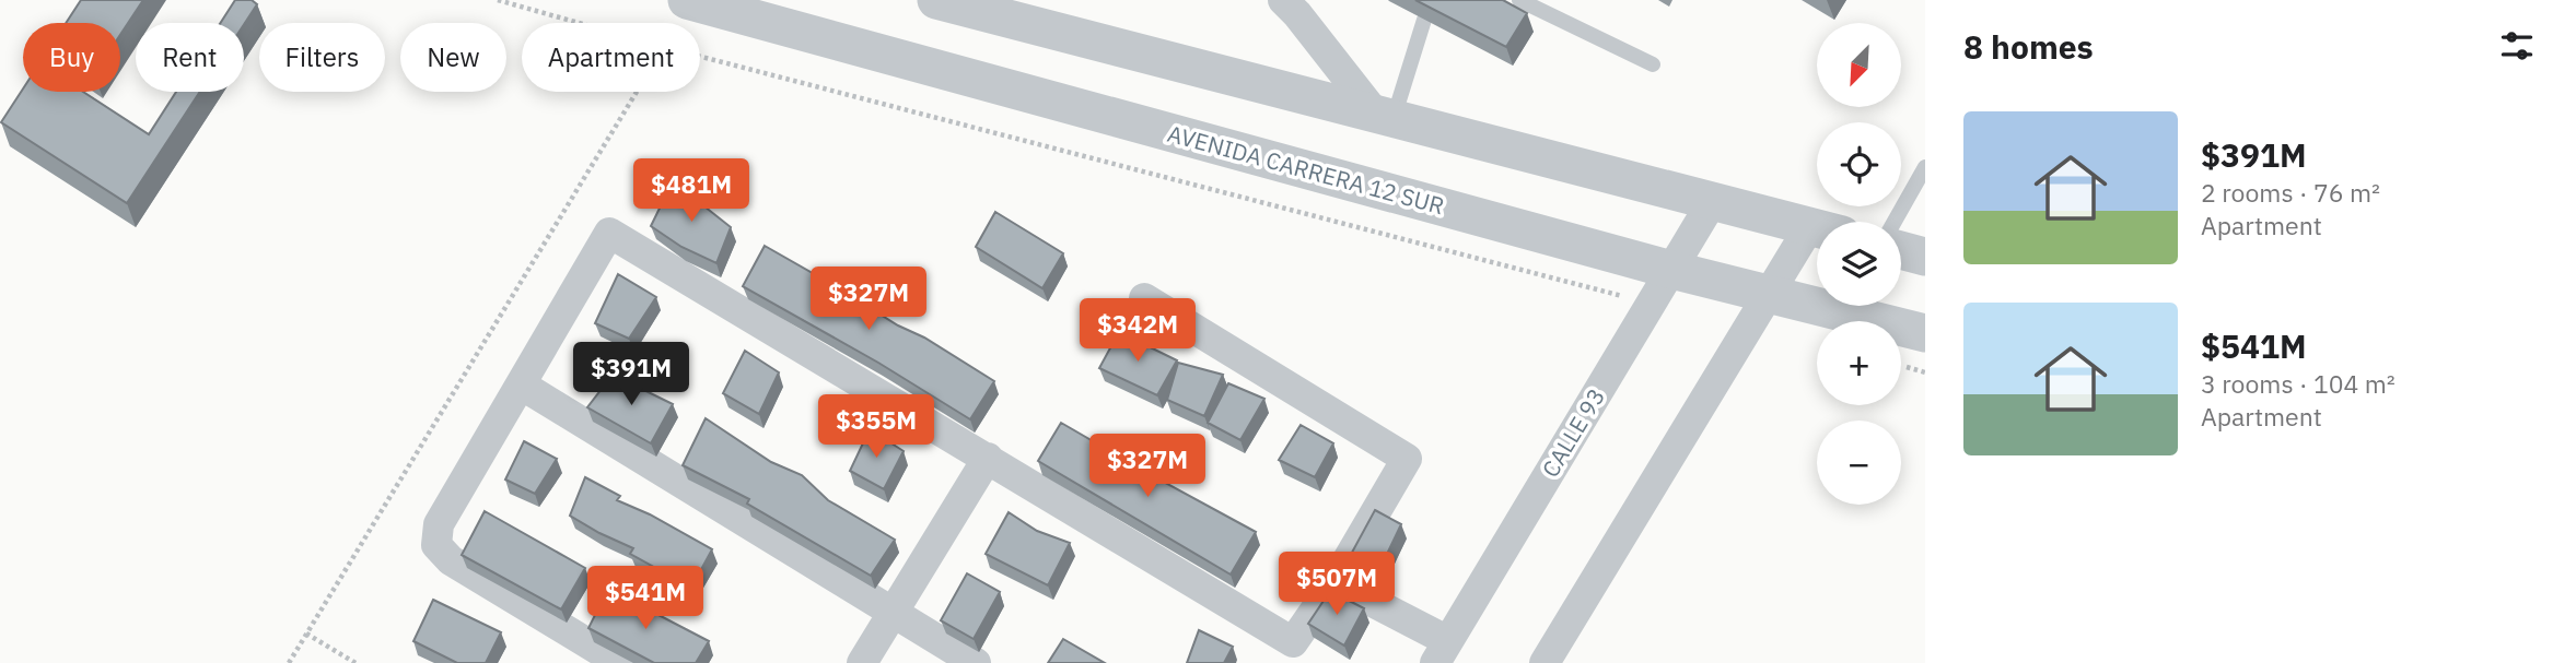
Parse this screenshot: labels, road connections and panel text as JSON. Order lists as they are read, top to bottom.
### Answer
{
  "streets": {
    "street": ["AVENIDA CARRERA 12 SUR", "CALLE 93"]
  },
  "crossings": [
    ["AVENIDA CARRERA 12 SUR", "CALLE 93"]
  ],
  "north": "bottom left",
  "page": {
    "heading": "8 homes",
    "map_buttons": ["+", "−"],
    "chip": [
      "Buy",
      "Rent",
      "Filters",
      "New",
      "Apartment"
    ],
    "list": [
      {
        "name": "$391M",
        "note": "2 rooms · 76 m² · Apartment"
      },
      {
        "name": "$541M",
        "note": "3 rooms · 104 m² · Apartment"
      }
    ],
    "price": [
      "$481M",
      "$327M",
      "$342M",
      "$391M",
      "$355M",
      "$327M",
      "$507M",
      "$541M"
    ]
  }
}
